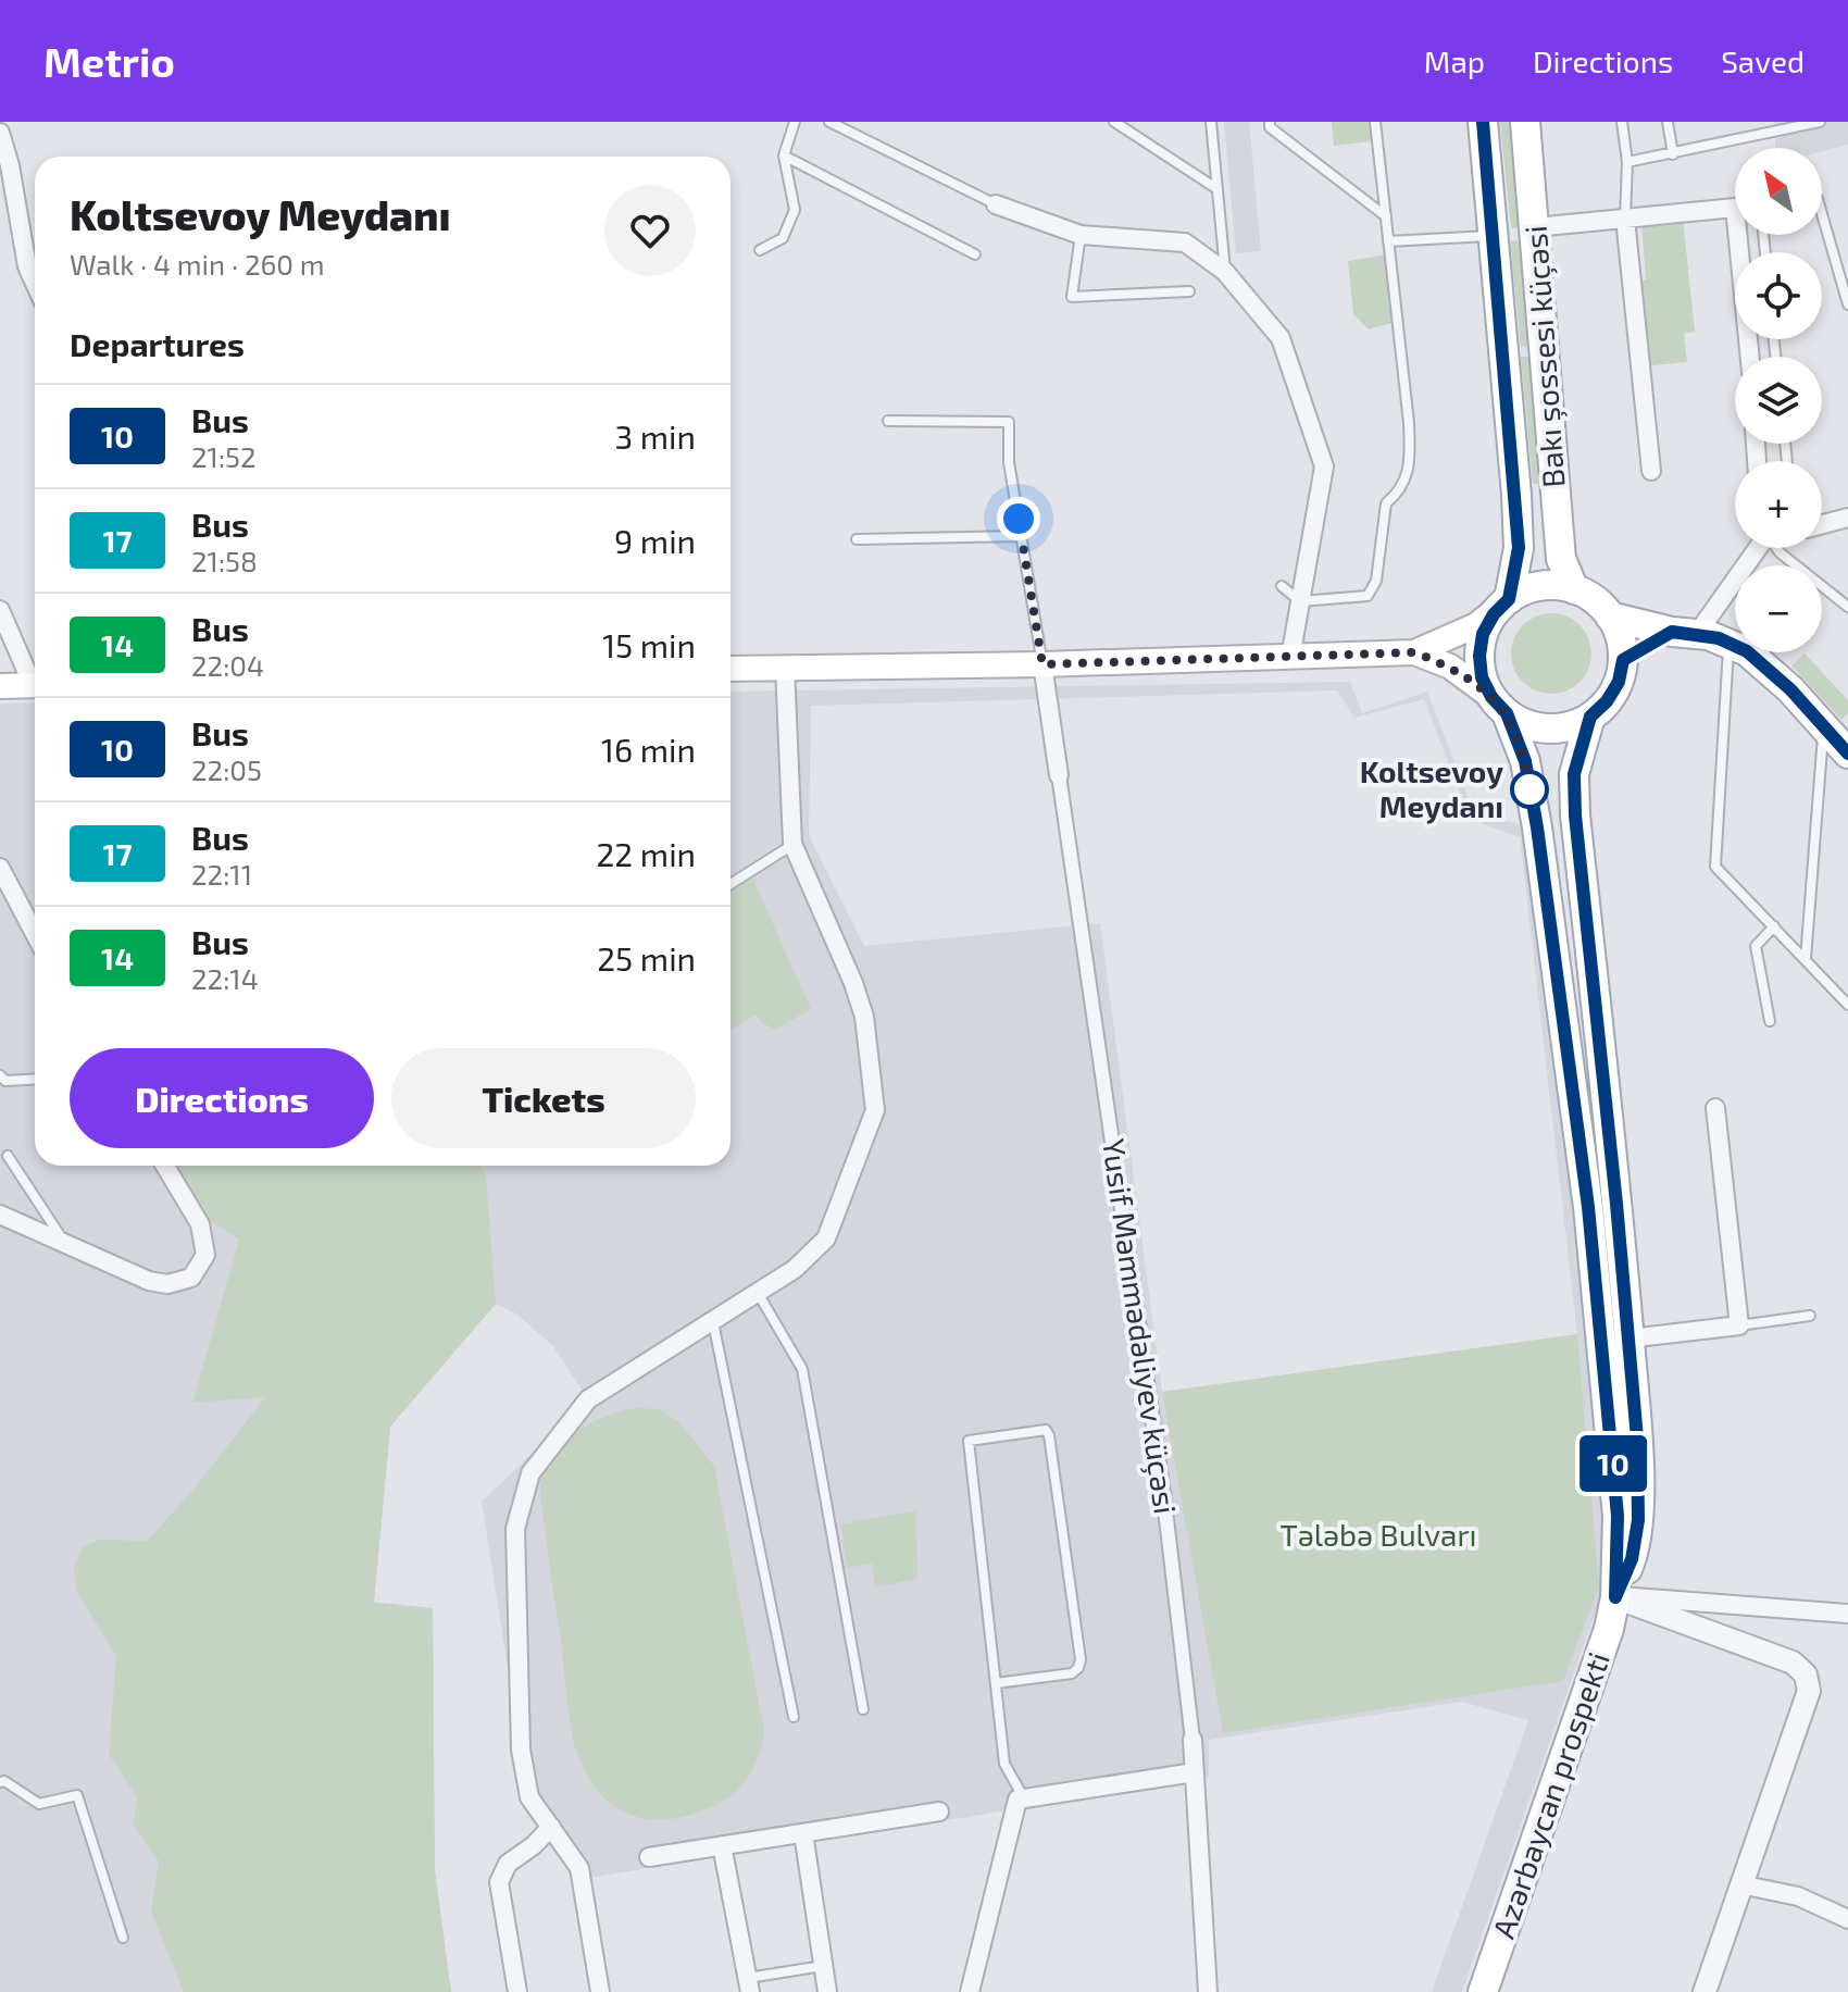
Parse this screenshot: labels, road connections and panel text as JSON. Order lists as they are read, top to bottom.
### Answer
{
  "streets": {
    "main road": ["Bakı şossesi küçəsi", "Azərbaycan prospekti"],
    "street": ["Yusif Məmmədəliyev küçəsi"]
  },
  "crossings": [
    ["Bakı şossesi küçəsi", "Azərbaycan prospekti"]
  ],
  "parks": ["Tələbə Bulvarı"],
  "places": ["Koltsevoy Meydanı"],
  "lines": ["bus line 10"],
  "north": "top left",
  "page": {
    "header": "Metrio",
    "nav": ["Map", "Directions", "Saved"],
    "on_map": "10",
    "map_buttons": ["+", "−"],
    "heading": [
      ["Koltsevoy Meydanı", "Walk · 4 min · 260 m"],
      "Departures"
    ],
    "list": [
      {
        "mark": "10",
        "name": "Bus",
        "note": "21:52",
        "value": "3 min"
      },
      {
        "mark": "17",
        "name": "Bus",
        "note": "21:58",
        "value": "9 min"
      },
      {
        "mark": "14",
        "name": "Bus",
        "note": "22:04",
        "value": "15 min"
      },
      {
        "mark": "10",
        "name": "Bus",
        "note": "22:05",
        "value": "16 min"
      },
      {
        "mark": "17",
        "name": "Bus",
        "note": "22:11",
        "value": "22 min"
      },
      {
        "mark": "14",
        "name": "Bus",
        "note": "22:14",
        "value": "25 min"
      }
    ],
    "buttons": ["Directions", "Tickets"]
  }
}
